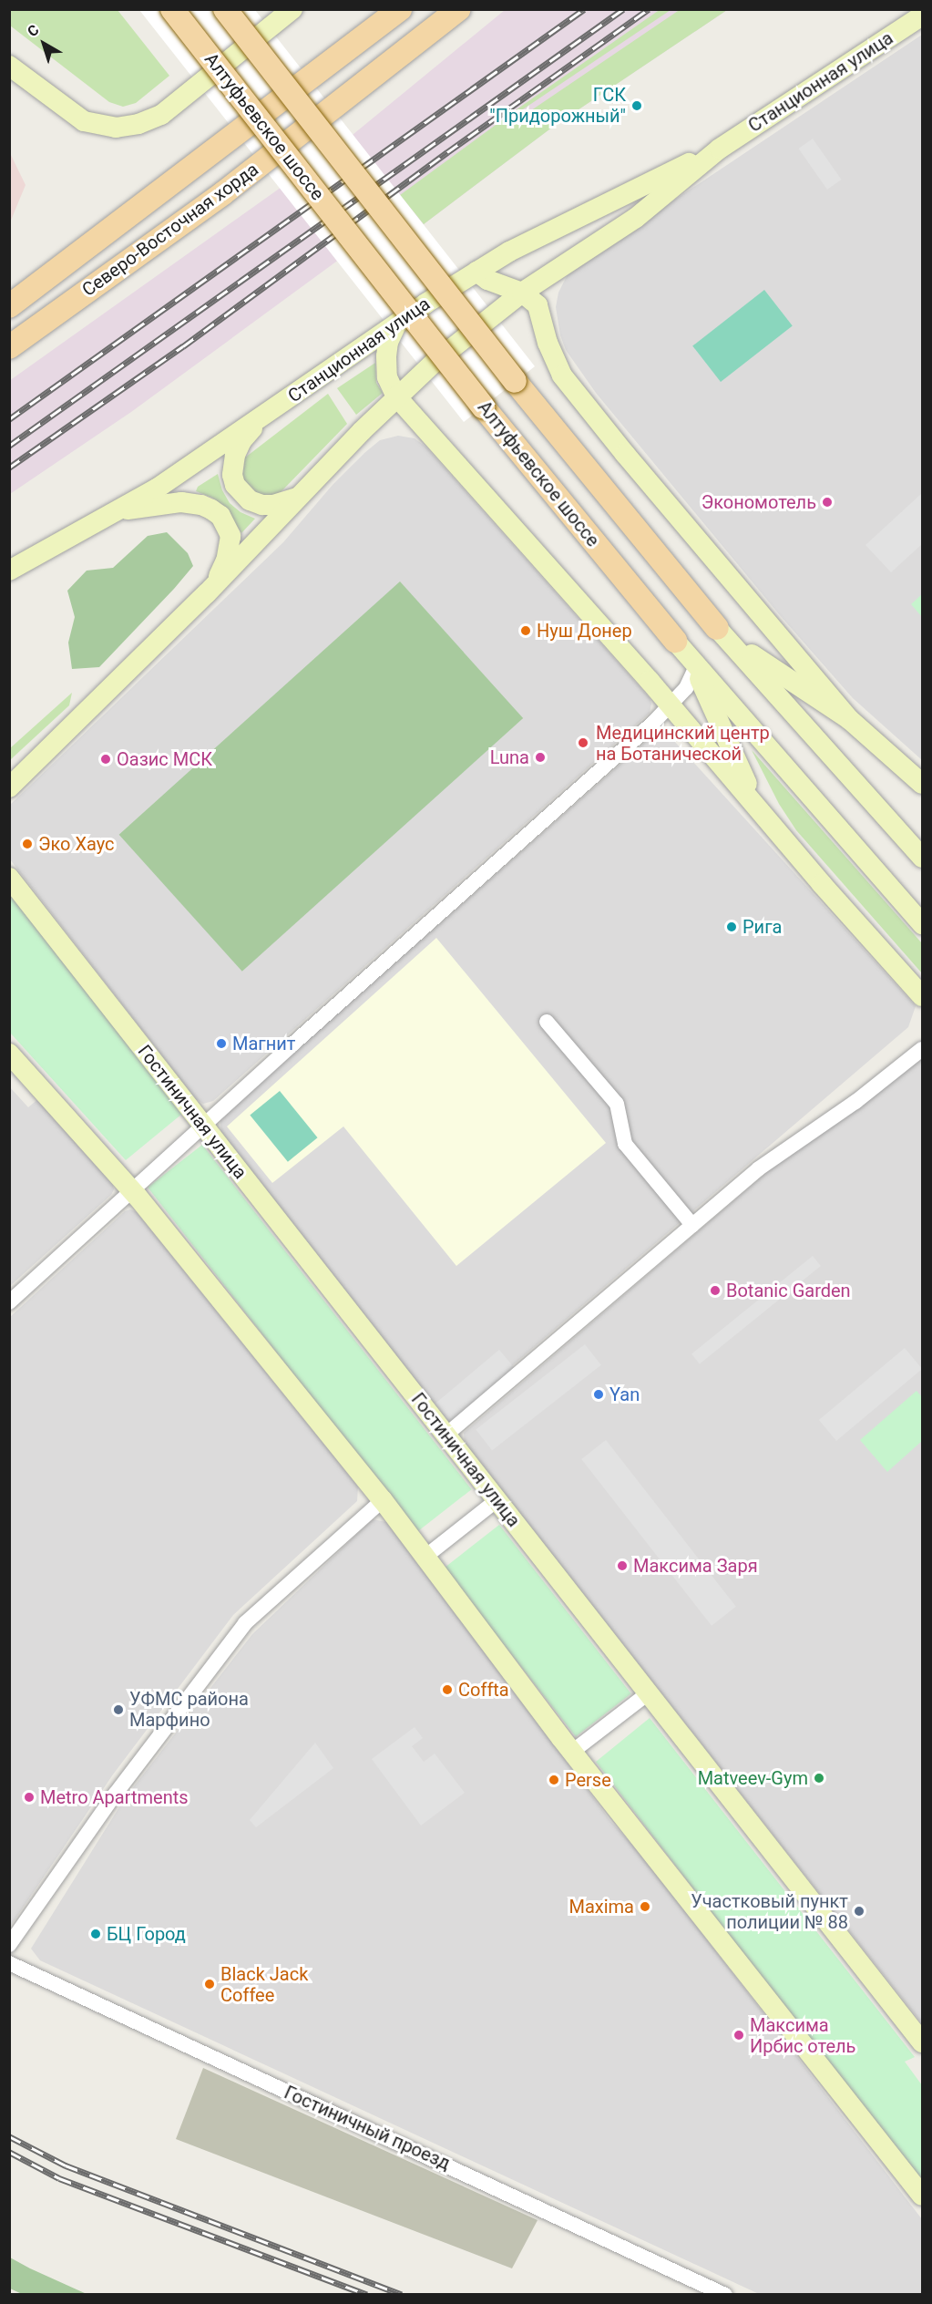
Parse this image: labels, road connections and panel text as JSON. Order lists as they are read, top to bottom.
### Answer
{
  "streets": {
    "main road": [
      "Станционная улица",
      "Алтуфьевское шоссе",
      "Северо-Восточная хорда",
      "Гостиничная улица"
    ],
    "street": ["Гостиничный проезд"]
  },
  "places": [
    "ГСК \"Придорожный\"",
    "Экономотель",
    "Нуш Донер",
    "Медицинский центр на Ботанической",
    "Luna",
    "Оазис МСК",
    "Эко Хаус",
    "Рига",
    "Магнит",
    "Botanic Garden",
    "Yan",
    "Максима Заря",
    "Coffta",
    "УФМС района Марфино",
    "Matveev-Gym",
    "Perse",
    "Metro Apartments",
    "Maxima",
    "Участковый пункт полиции № 88",
    "БЦ Город",
    "Black Jack Coffee",
    "Максима Ирбис отель"
  ],
  "north": "top left"
}
